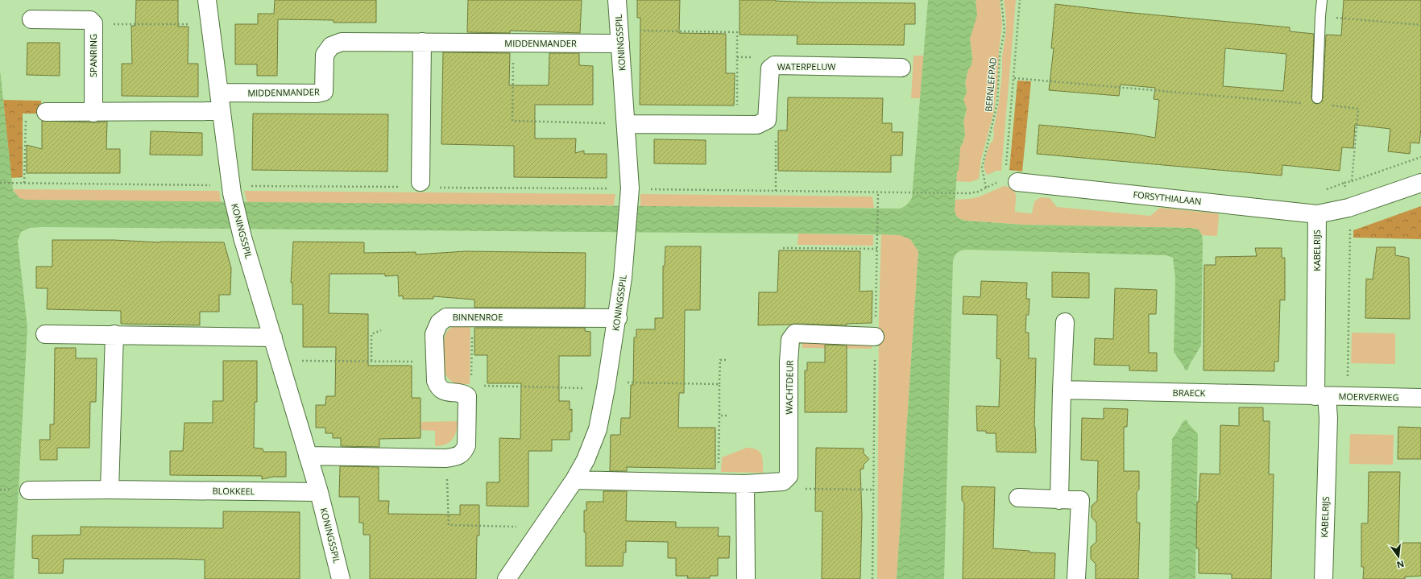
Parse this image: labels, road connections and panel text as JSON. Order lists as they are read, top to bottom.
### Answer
{
  "streets": {
    "street": [
      "KONINGSSPIL",
      "MIDDENMANDER",
      "SPANRING",
      "WATERPELUW",
      "FORSYTHIALAAN",
      "KABELRIJS",
      "BINNENROE",
      "WACHTDEUR",
      "BRAECK",
      "MOERVERWEG",
      "BLOKKEEL"
    ],
    "path": ["BERNLEFPAD"]
  },
  "crossings": [
    ["KONINGSSPIL", "MIDDENMANDER"],
    ["KONINGSSPIL", "BINNENROE"],
    ["KONINGSSPIL", "BLOKKEEL"],
    ["FORSYTHIALAAN", "KABELRIJS"],
    ["KABELRIJS", "BRAECK"],
    ["KABELRIJS", "MOERVERWEG"],
    ["BRAECK", "MOERVERWEG"]
  ],
  "north": "bottom"
}
